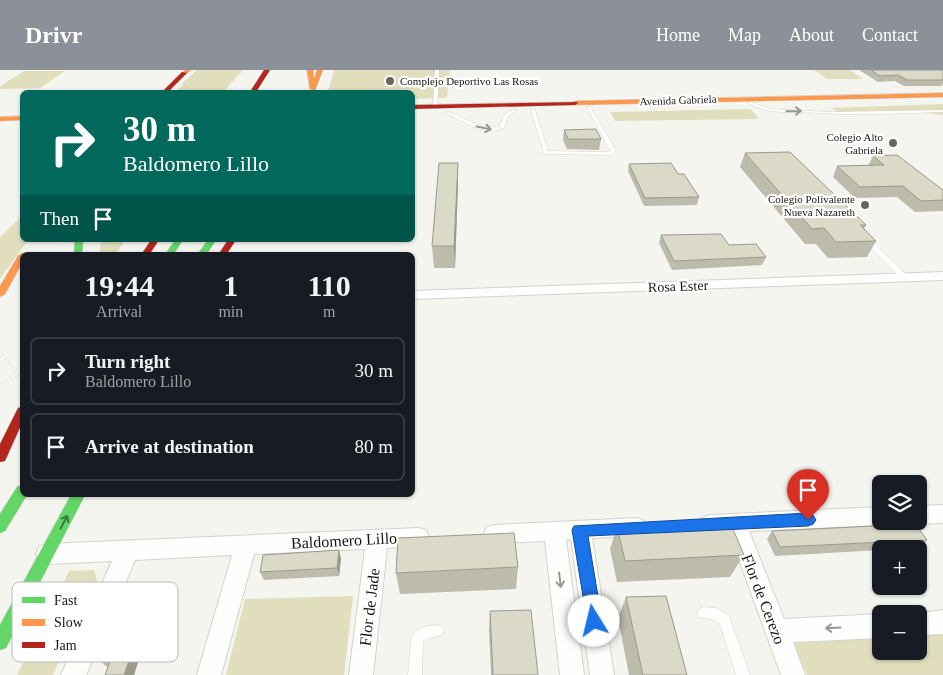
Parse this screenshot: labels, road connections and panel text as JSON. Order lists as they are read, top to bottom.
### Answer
{
  "streets": {
    "main road": ["Avenida Gabriela"],
    "street": [
      "Rosa Ester",
      "Baldomero Lillo",
      "Flor de Cerezo",
      "Flor de Jade"
    ]
  },
  "crossings": [
    ["Baldomero Lillo", "Flor de Jade"]
  ],
  "places": ["Complejo Deportivo Las Rosas", "Colegio Alto Gabriela", "Colegio Polivalente Nueva Nazareth"],
  "legend": ["Fast", "Slow", "Jam"],
  "page": {
    "header": "Drivr",
    "nav": [
      "Home",
      "Map",
      "About",
      "Contact"
    ],
    "turn": ["30 m", "Baldomero Lillo"],
    "then": "Then",
    "eta": [
      "19:44",
      "Arrival",
      "1",
      "min",
      "110",
      "m"
    ],
    "list": [
      {
        "name": "Turn right",
        "note": "Baldomero Lillo",
        "value": "30 m"
      },
      {
        "name": "Arrive at destination",
        "value": "80 m"
      }
    ],
    "map_buttons": ["+", "−"]
  }
}
